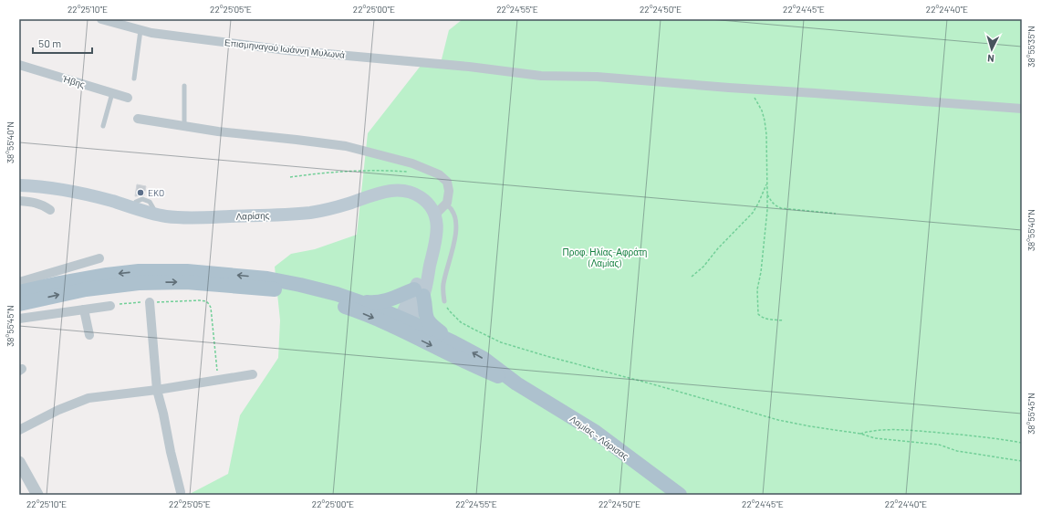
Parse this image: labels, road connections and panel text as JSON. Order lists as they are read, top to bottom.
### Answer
{
  "streets": {
    "main road": ["Λαρίσης", "Λαμίας - Λάρισας"],
    "street": ["Επισμηναγού Ιωάννη Μυλωνά", "Ήβης"]
  },
  "parks": ["Προφ. Ηλίας-Αφράτη (Λαμίας)"],
  "places": ["EKO"],
  "scale_bar": "50 m",
  "north": "bottom",
  "coordinates": [
    "22°25'10\"E",
    "22°25'05\"E",
    "22°25'00\"E",
    "22°24'55\"E",
    "22°24'50\"E",
    "22°24'45\"E",
    "22°24'40\"E",
    "38°55'35\"N",
    "38°55'40\"N",
    "38°55'45\"N"
  ]
}
